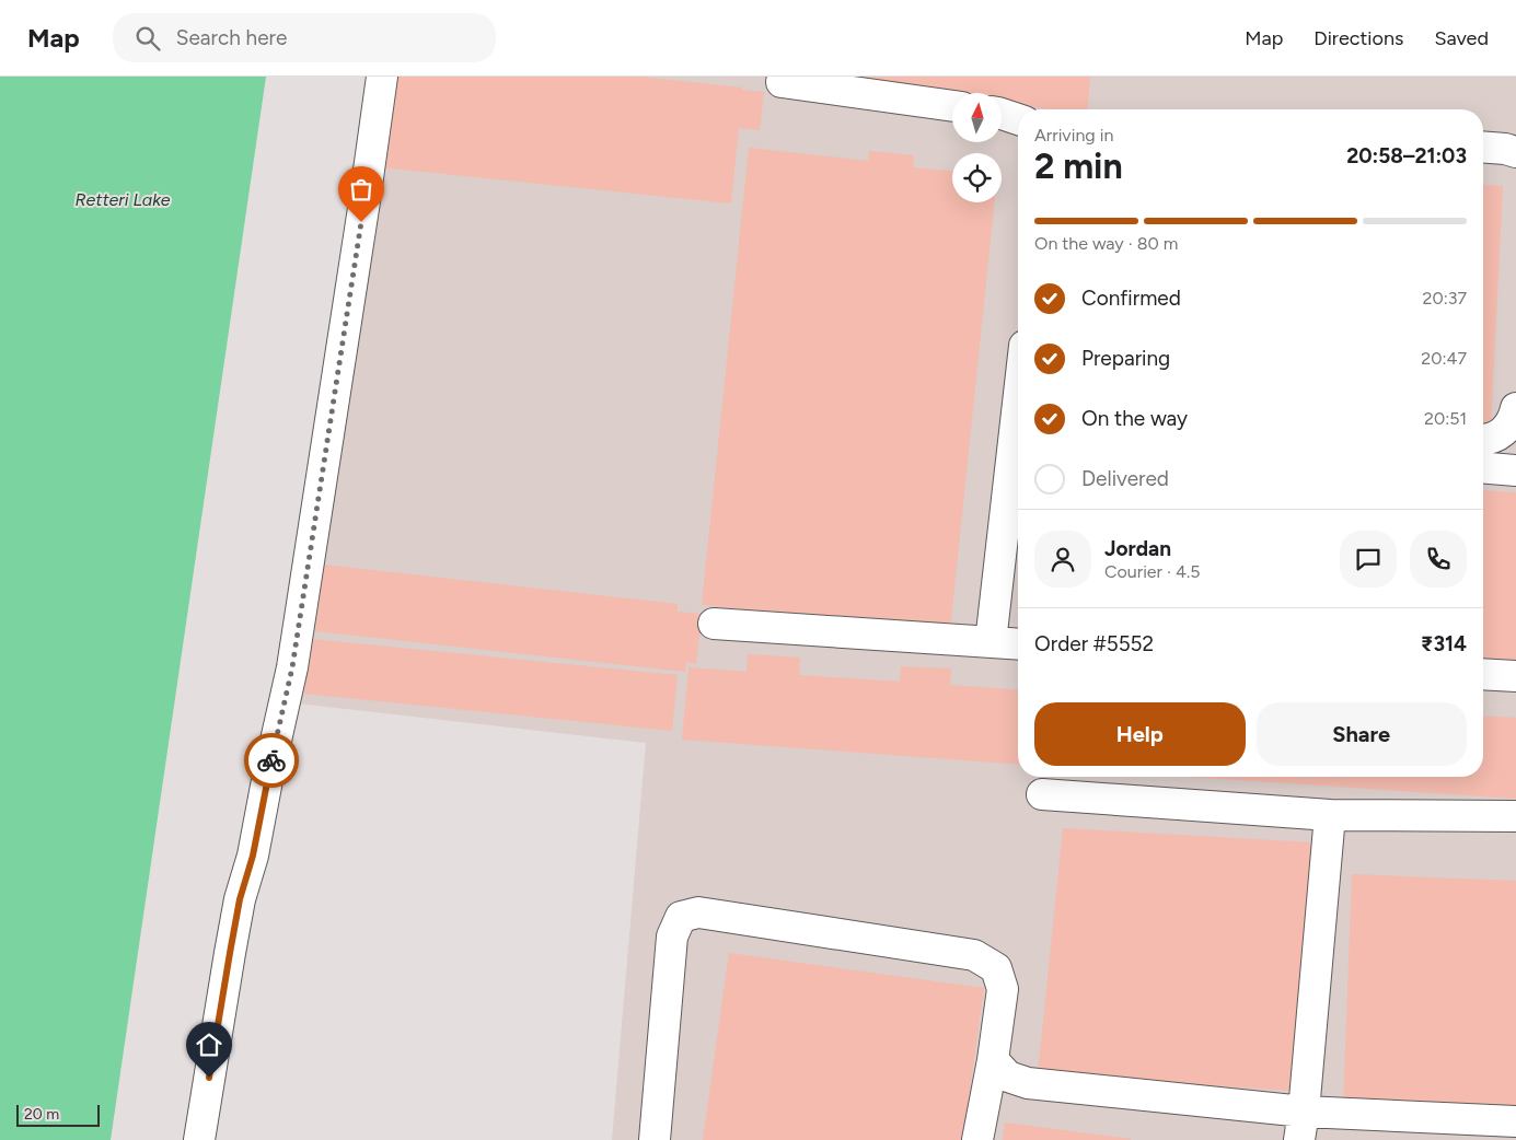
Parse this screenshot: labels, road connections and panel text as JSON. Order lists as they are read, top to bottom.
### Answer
{
  "water": ["Retteri Lake"],
  "scale_bar": "20 m",
  "north": "top",
  "page": {
    "header": "Map",
    "search": "Search here",
    "nav": ["Map", "Directions", "Saved"],
    "heading": ["2 min", "Arriving in", "20:58–21:03"],
    "panel": [
      "Jordan",
      "Courier · 4.5",
      "Order #5552",
      "₹314"
    ],
    "bar": "On the way · 80 m",
    "list": [
      ["Confirmed", "20:37"],
      ["Preparing", "20:47"],
      ["On the way", "20:51"],
      "Delivered"
    ],
    "buttons": ["Help", "Share"],
    "scale": "20 m"
  }
}
